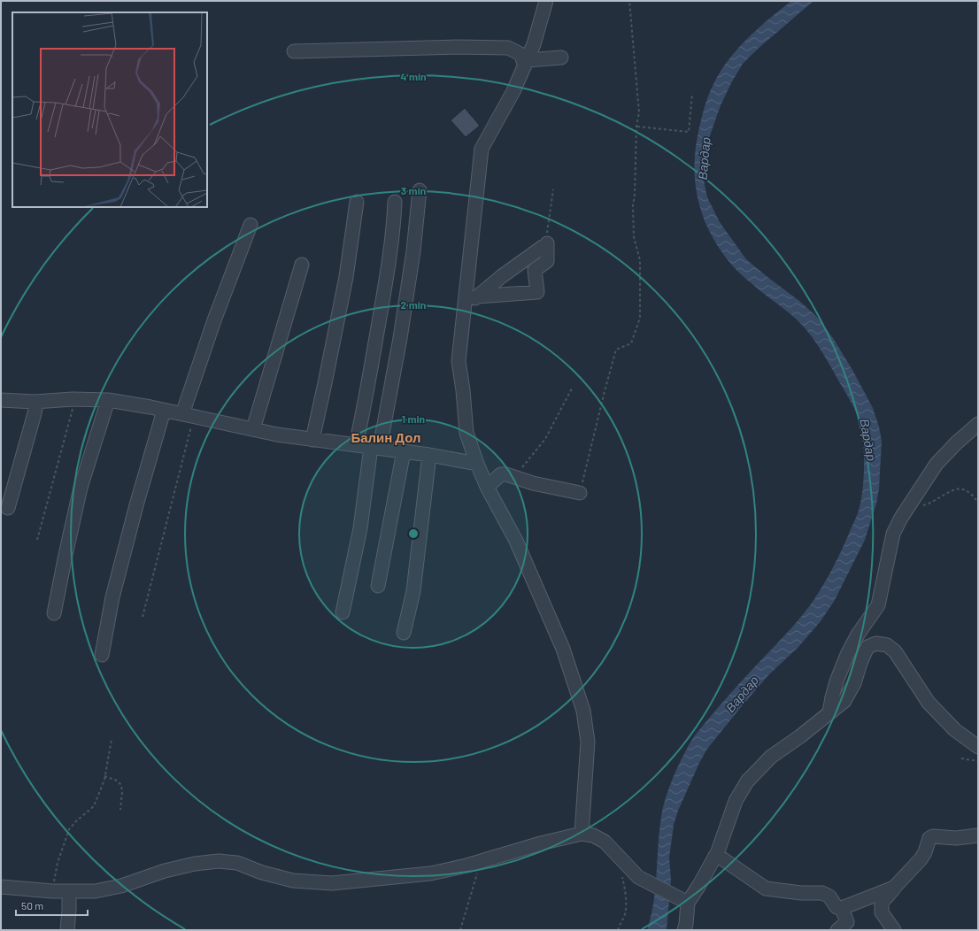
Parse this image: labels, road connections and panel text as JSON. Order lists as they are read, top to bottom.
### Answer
{
  "districts": ["Балин Дол"],
  "water": ["Вардар"],
  "scale_bar": "50 m",
  "rings": [
    "4 min",
    "3 min",
    "2 min",
    "1 min"
  ]
}
